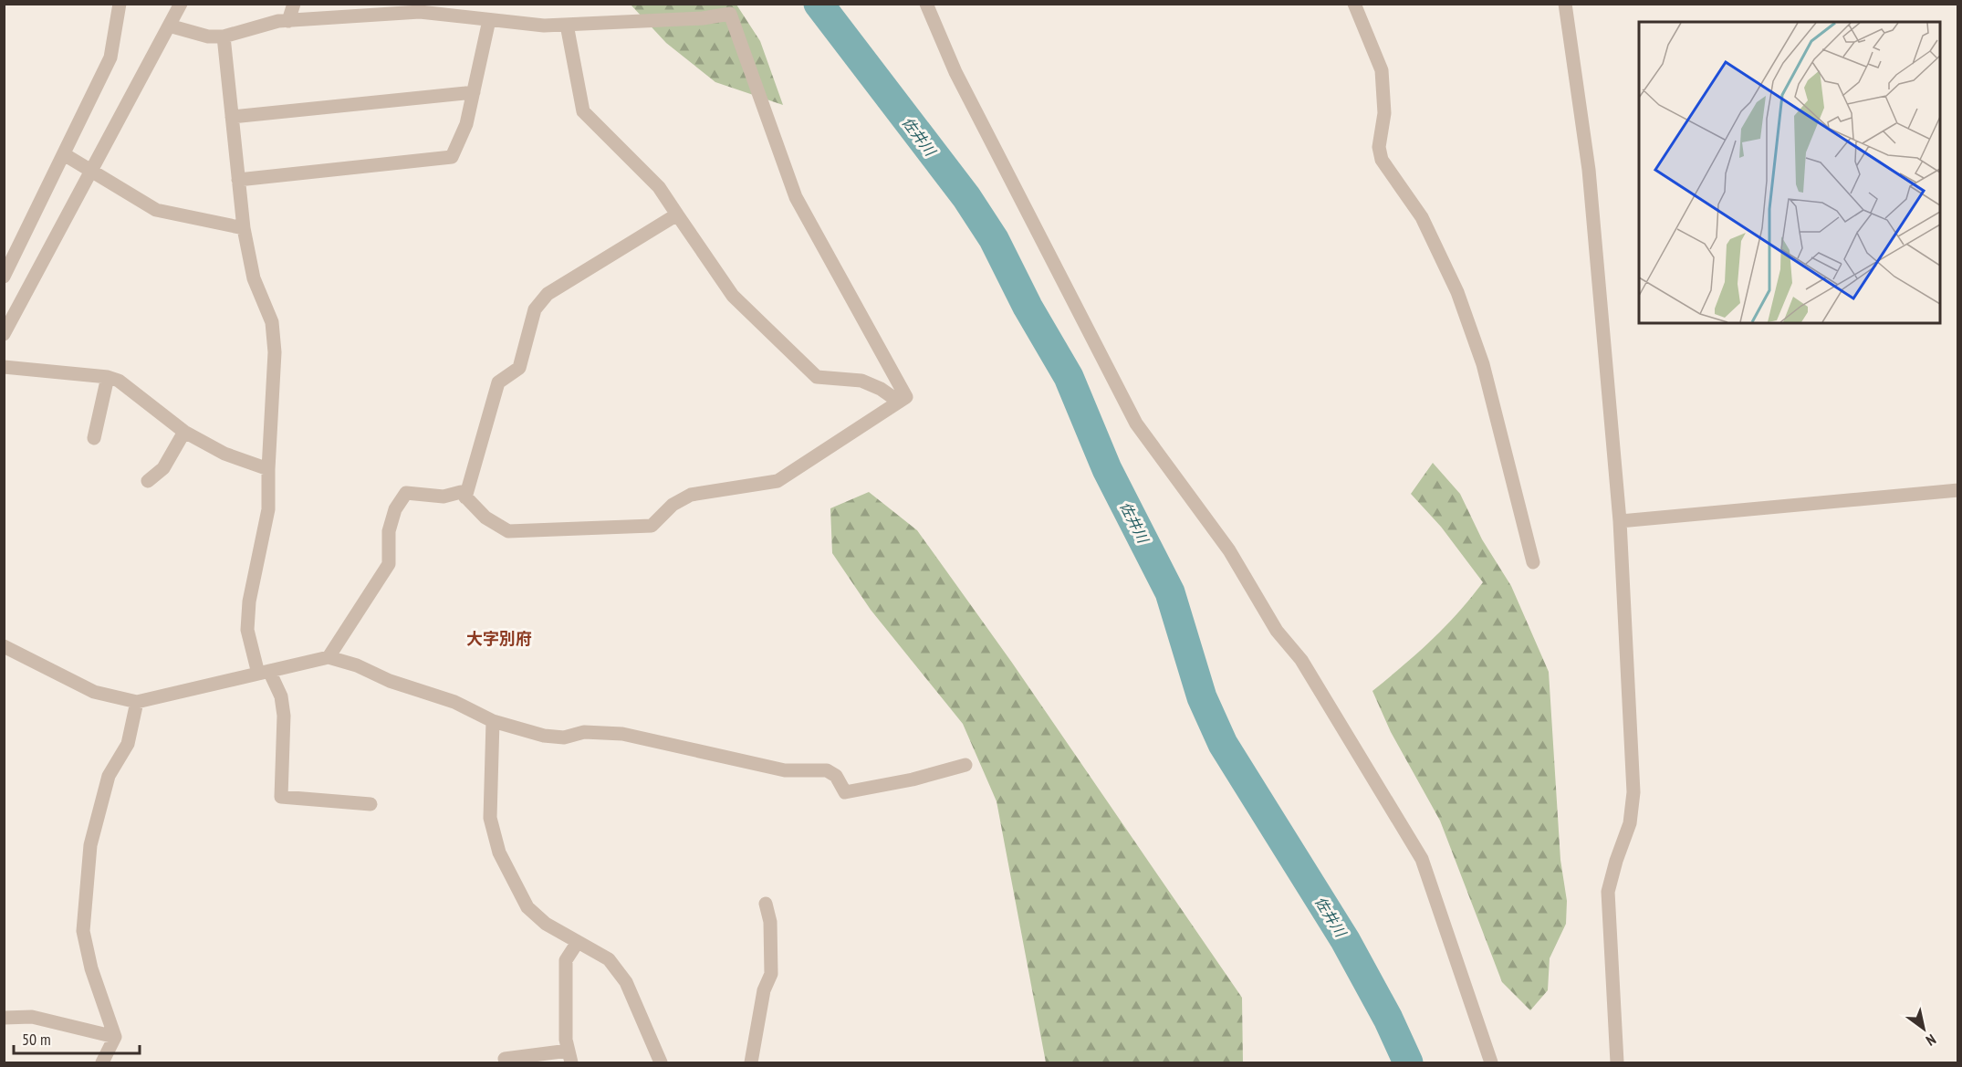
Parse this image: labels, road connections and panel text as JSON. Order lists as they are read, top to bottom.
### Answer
{
  "districts": ["大字別府"],
  "water": ["佐井川"],
  "scale_bar": "50 m",
  "north": "bottom right"
}
